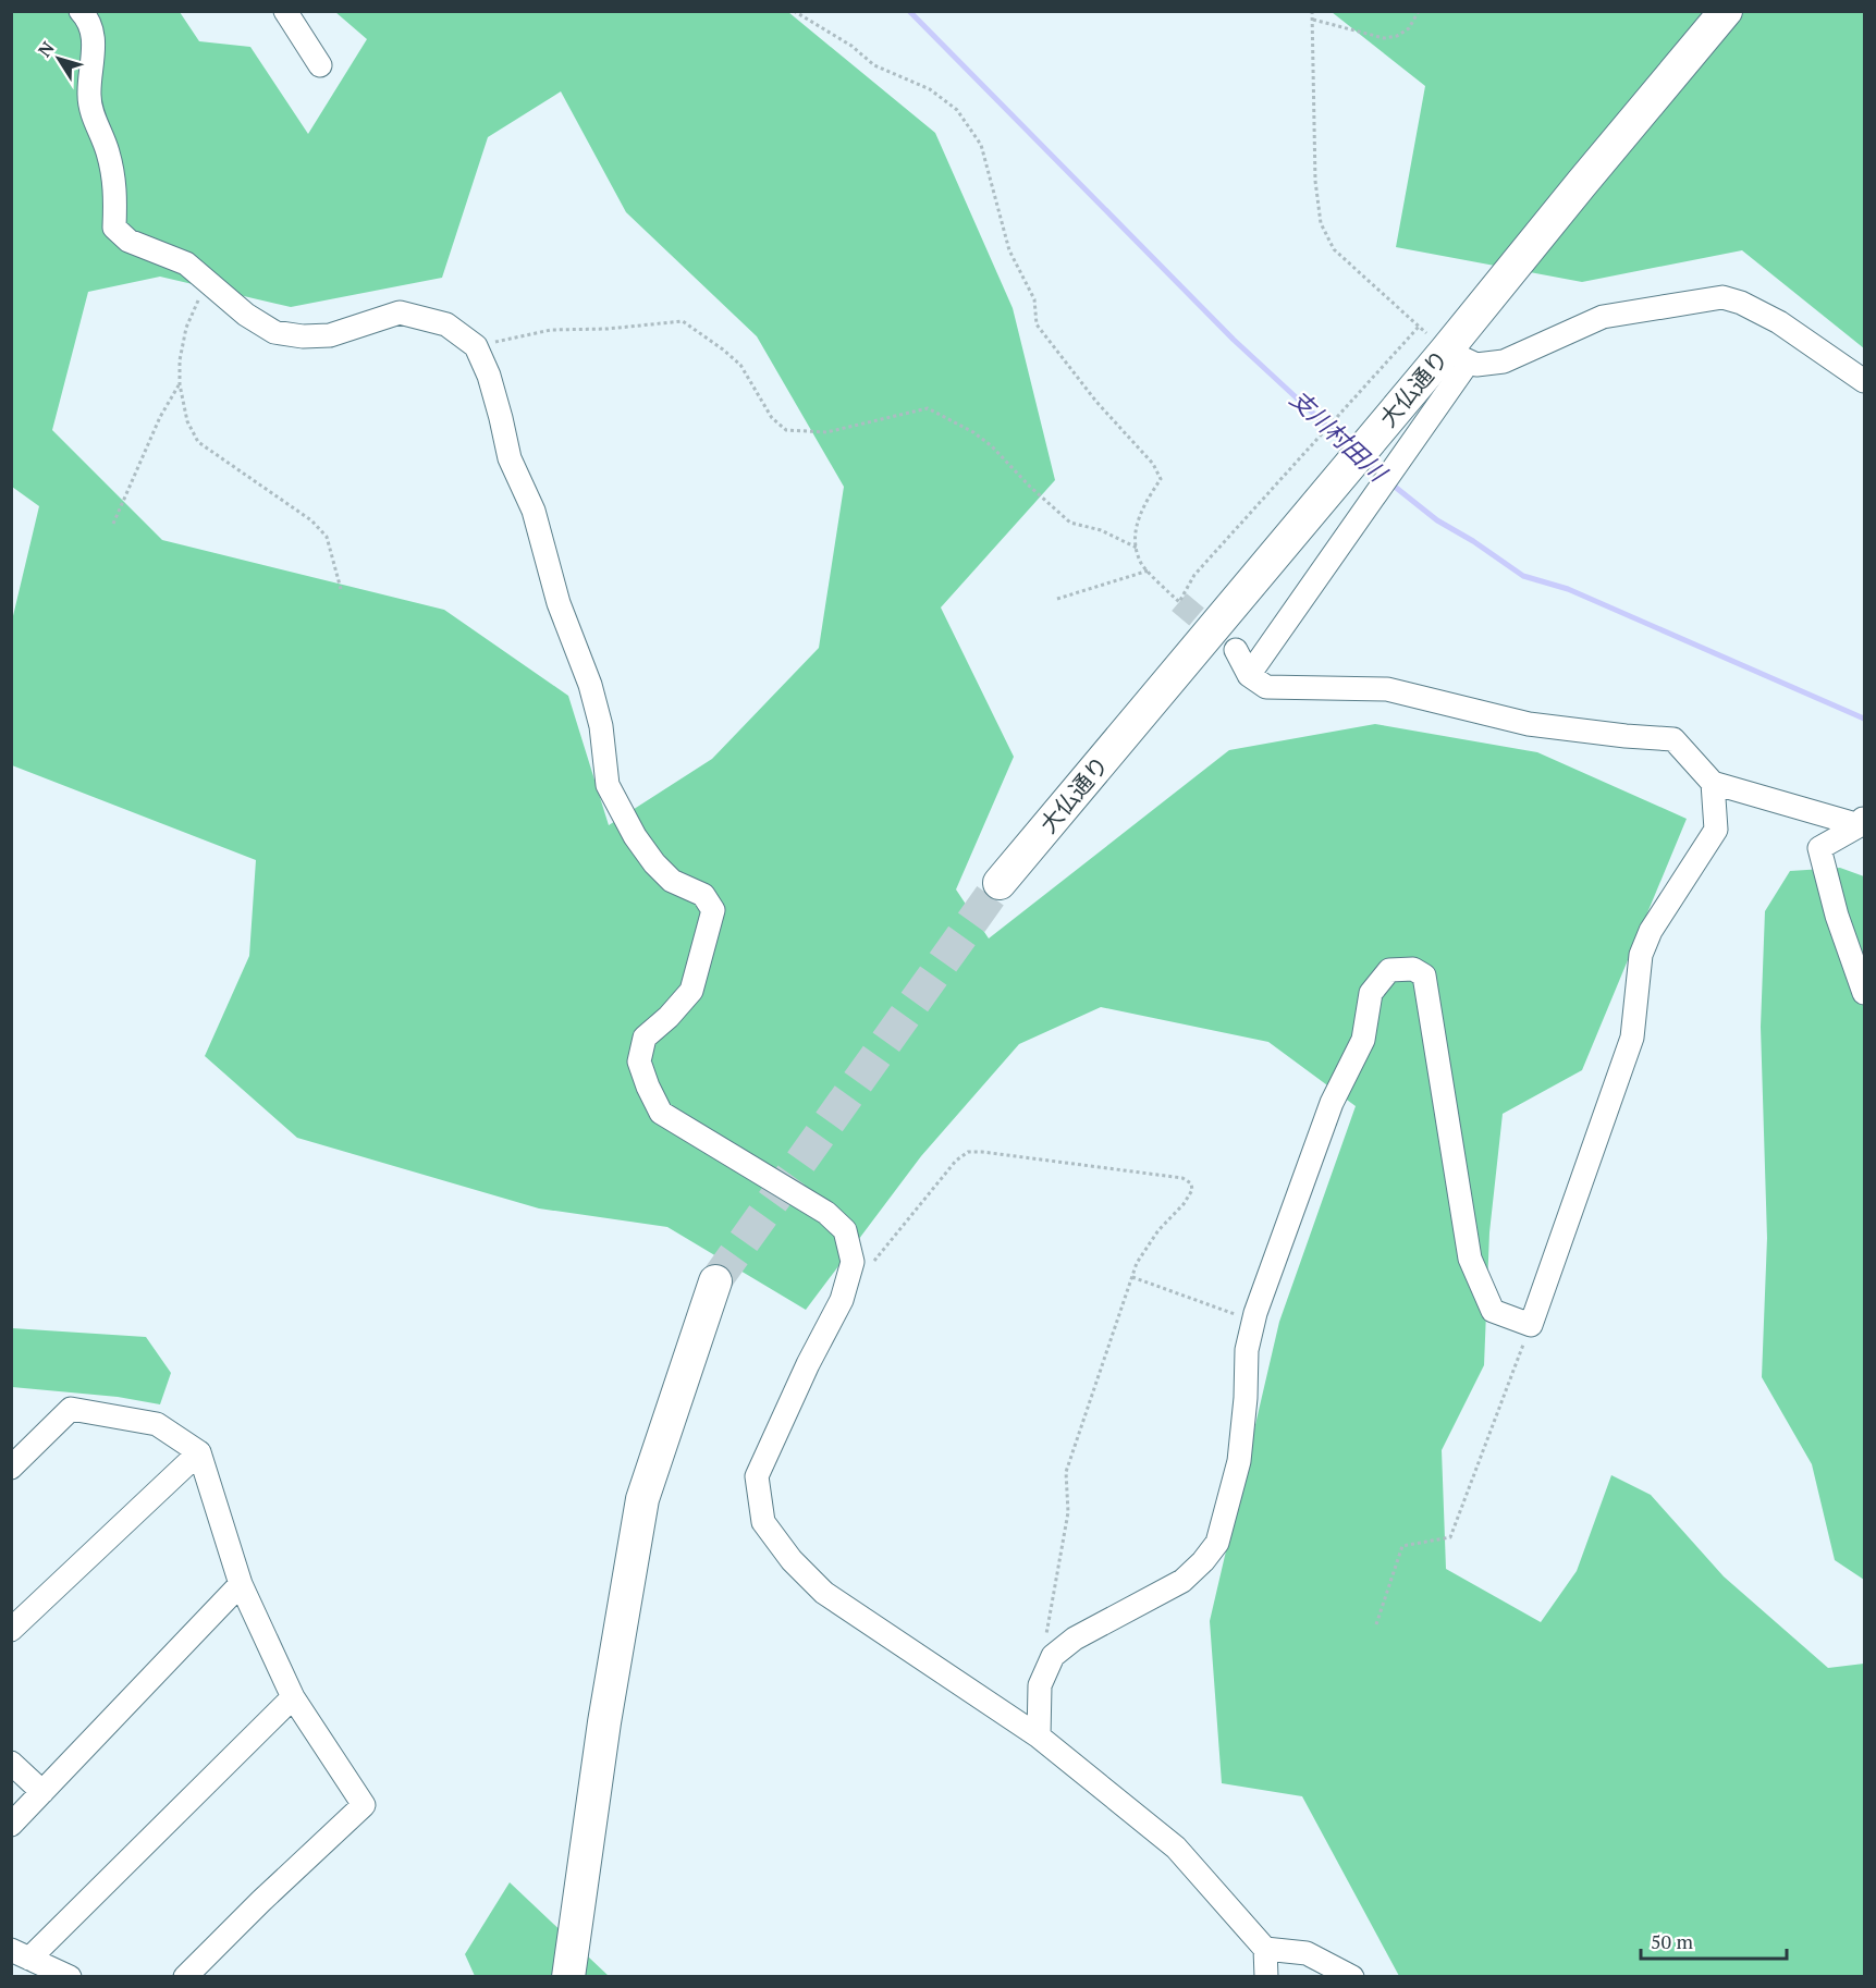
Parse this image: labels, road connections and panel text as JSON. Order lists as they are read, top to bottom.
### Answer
{
  "streets": {
    "street": ["大仏通り"]
  },
  "water": ["支川村田川"],
  "scale_bar": "50 m",
  "north": "top left"
}
